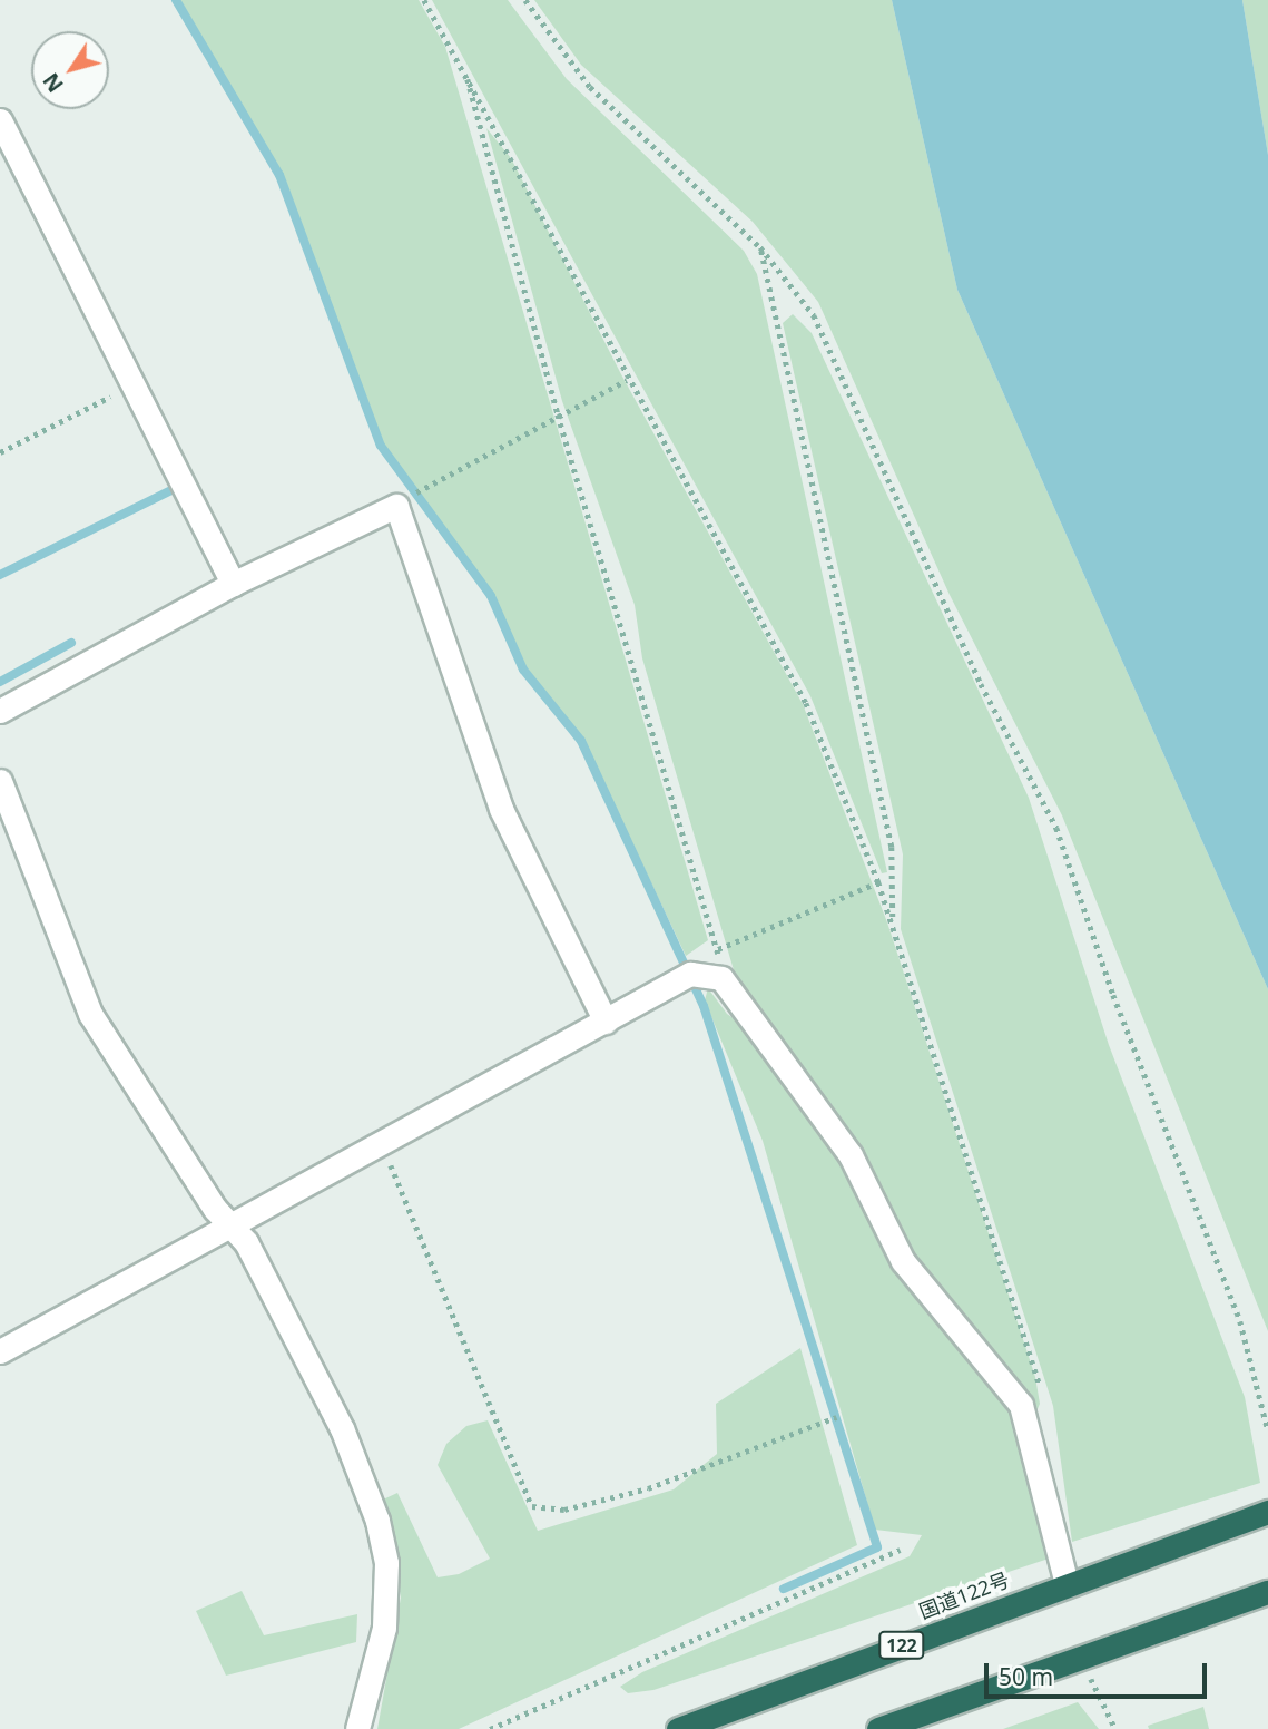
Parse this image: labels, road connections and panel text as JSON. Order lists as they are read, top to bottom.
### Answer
{
  "streets": {
    "highway": ["国道122号", "122"]
  },
  "scale_bar": "50 m",
  "north": "bottom left"
}
